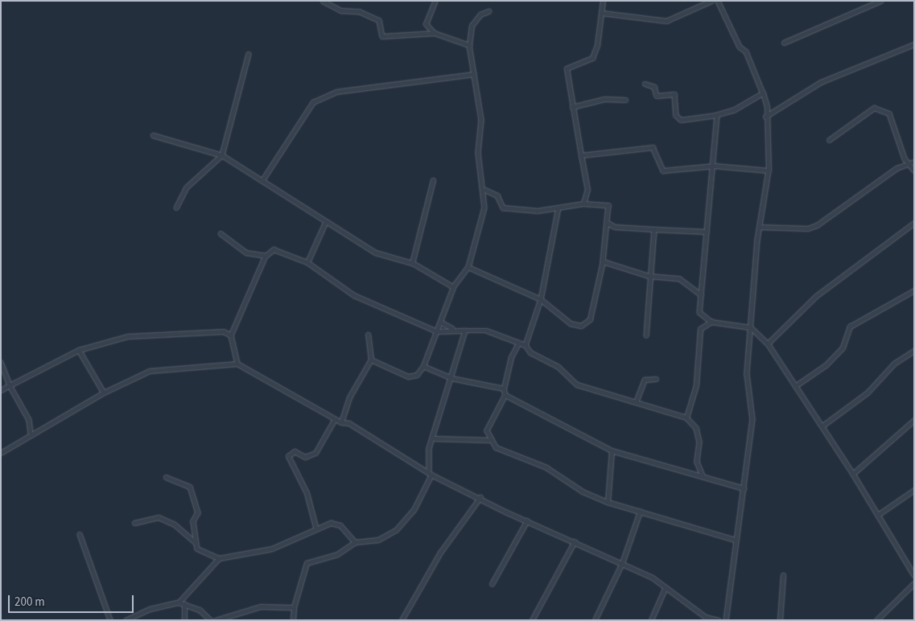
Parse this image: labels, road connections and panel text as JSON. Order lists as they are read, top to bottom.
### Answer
{
  "scale_bar": "200 m"
}
